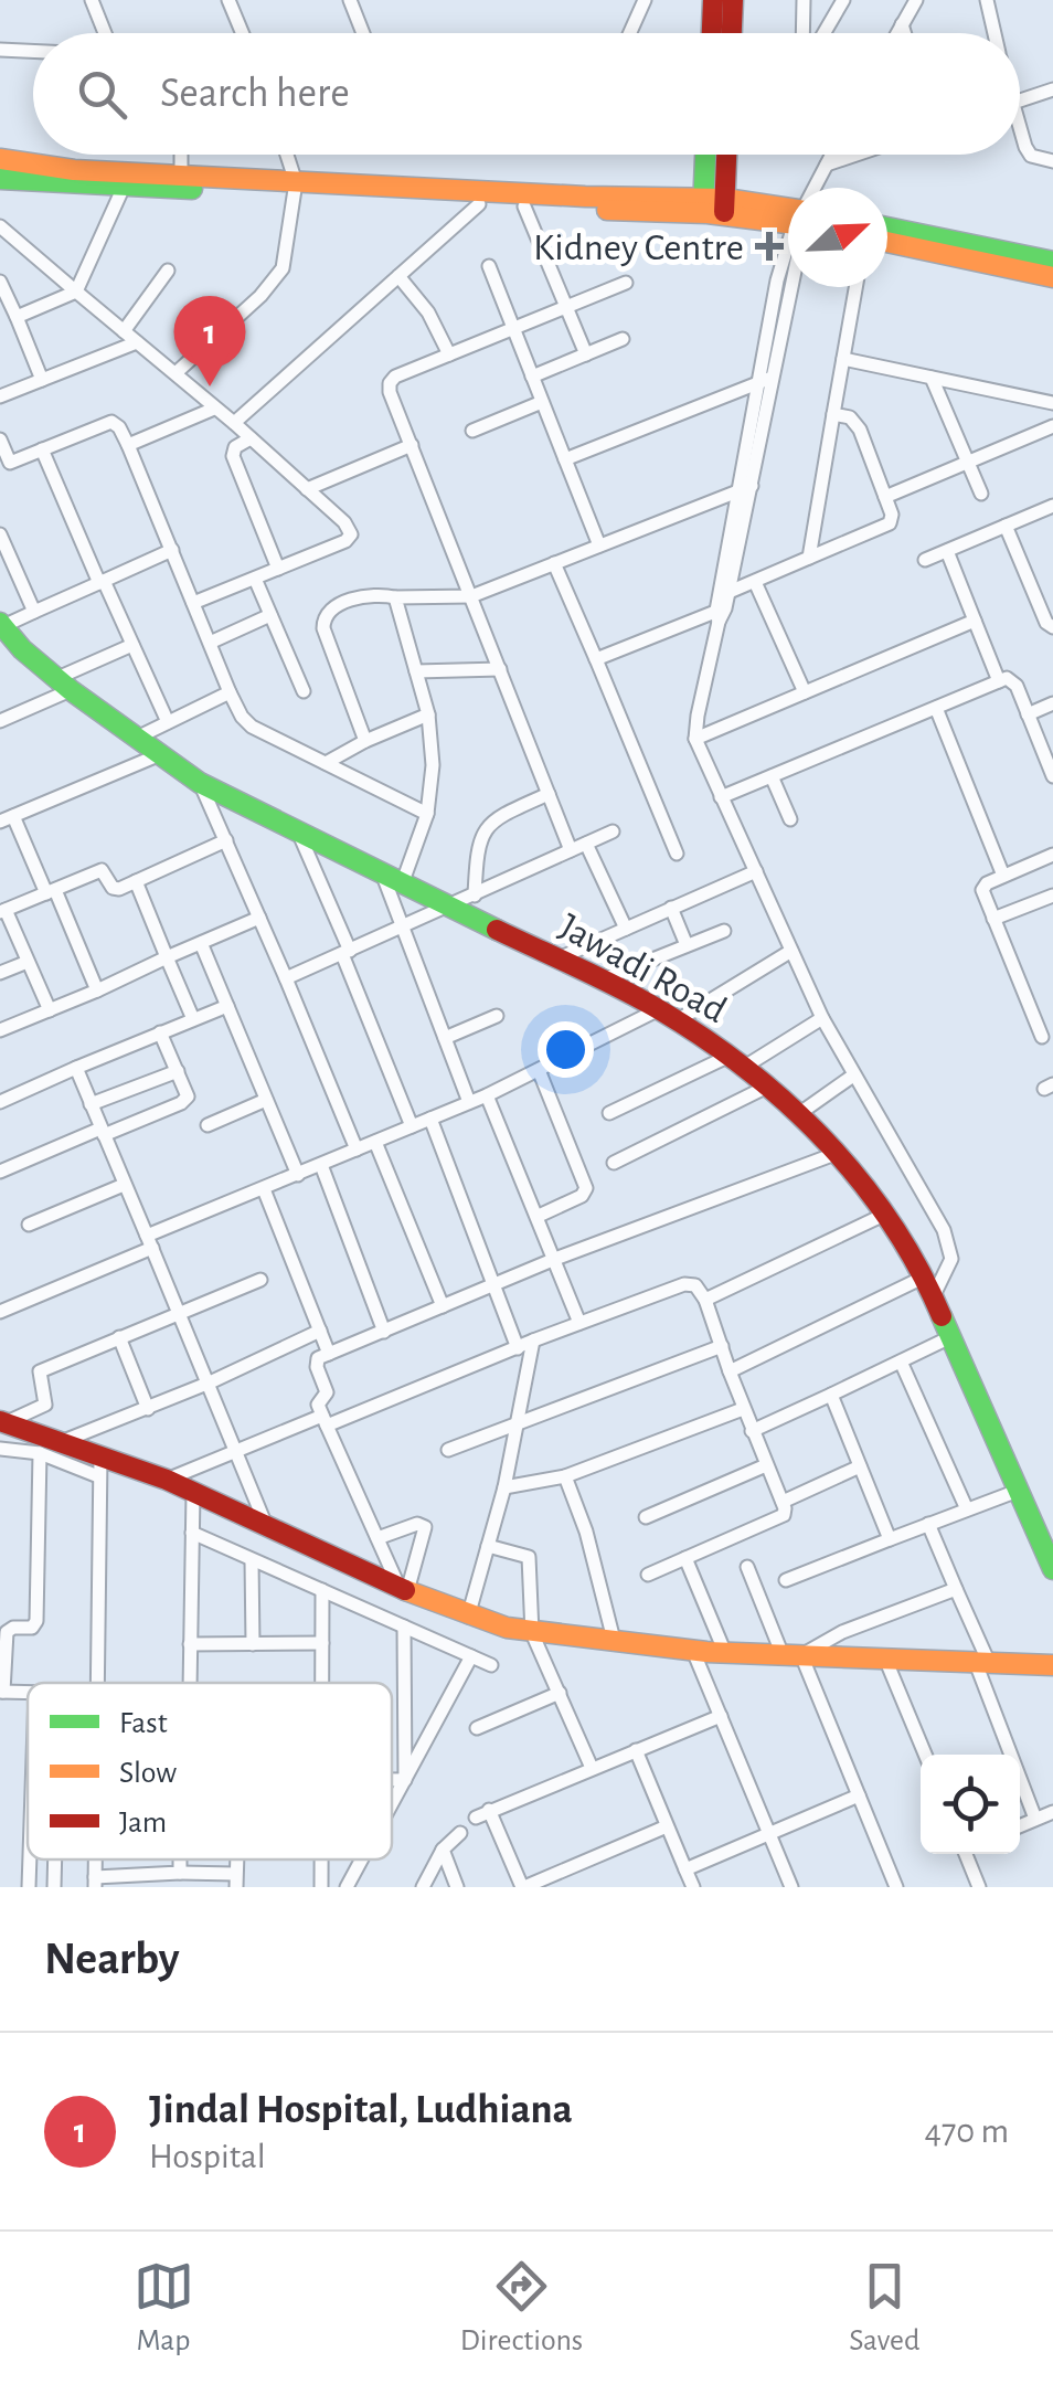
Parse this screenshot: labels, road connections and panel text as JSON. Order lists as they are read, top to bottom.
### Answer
{
  "streets": {
    "street": ["Jawadi Road"]
  },
  "places": {
    "health": ["Kidney Centre"]
  },
  "legend": ["Fast", "Slow", "Jam"],
  "north": "top right",
  "page": {
    "search": "Search here",
    "pins": "1",
    "heading": "Nearby",
    "list": [
      {
        "mark": "1",
        "name": "Jindal Hospital, Ludhiana",
        "note": "Hospital",
        "value": "470 m"
      }
    ],
    "nav": ["Map", "Directions", "Saved"]
  }
}
